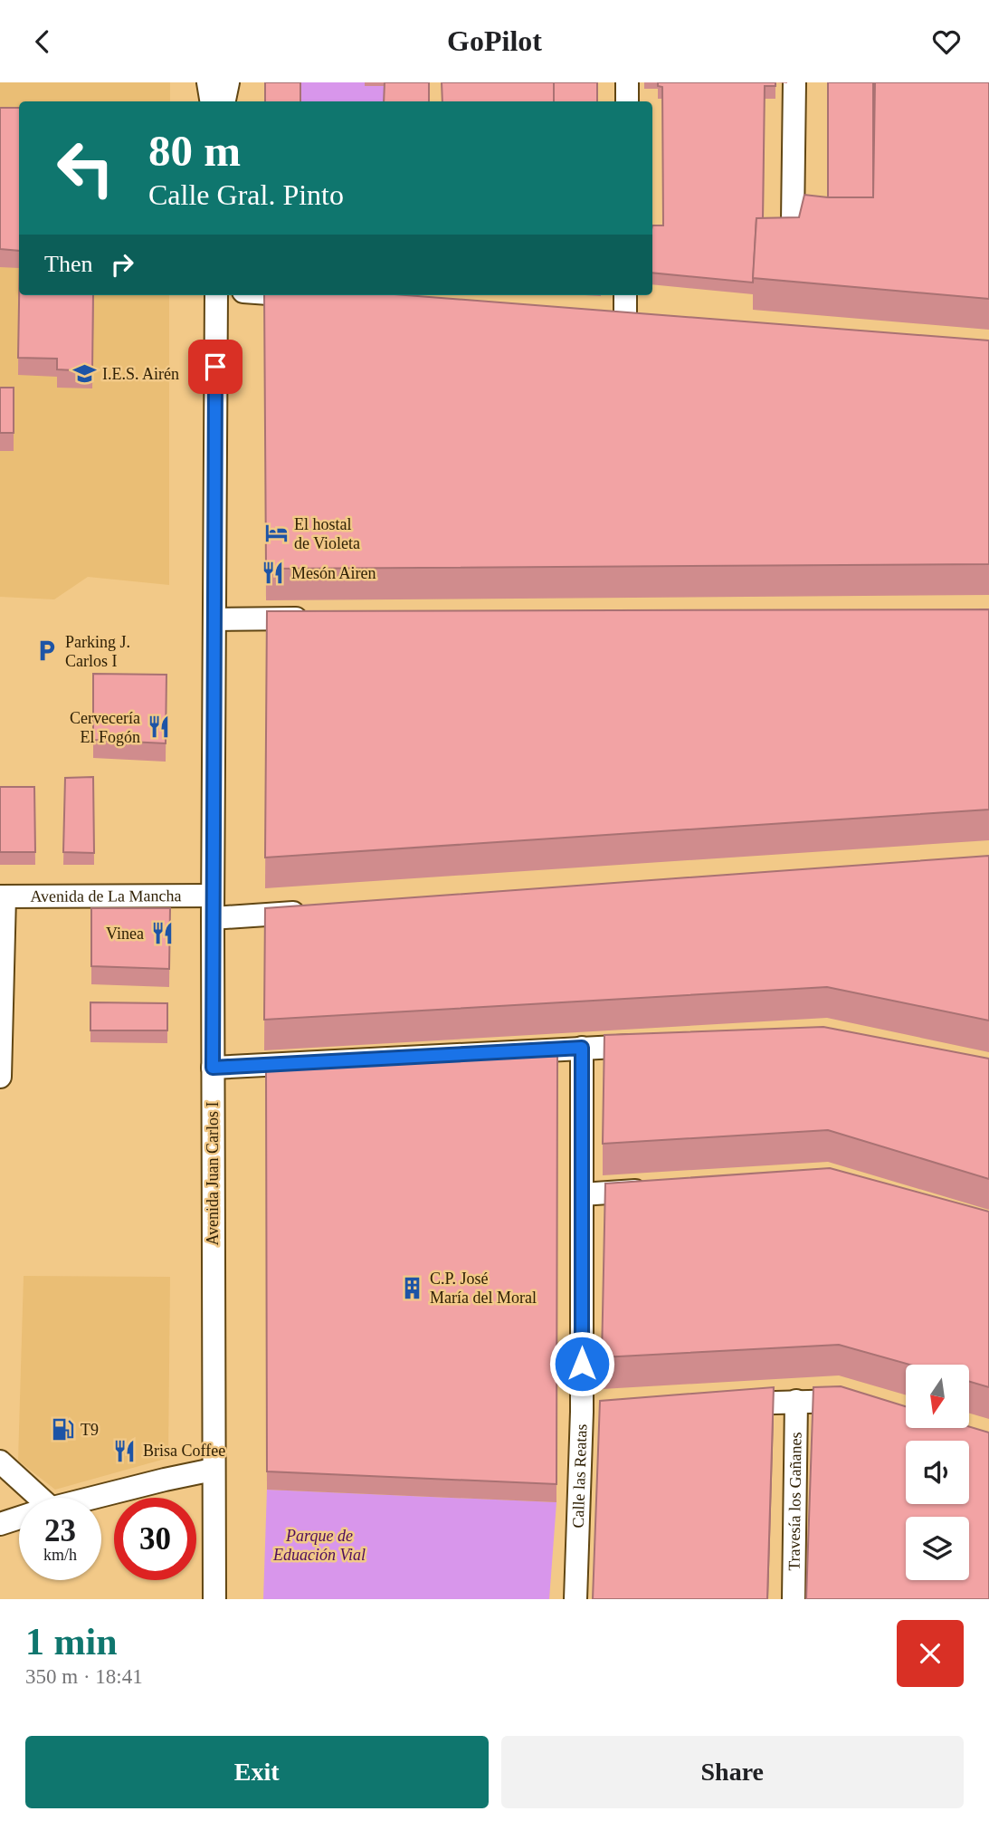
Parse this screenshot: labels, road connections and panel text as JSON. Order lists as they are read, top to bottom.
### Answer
{
  "streets": {
    "street": [
      "Avenida de La Mancha",
      "Avenida Juan Carlos I",
      "Calle las Reatas",
      "Travesía los Gañanes"
    ]
  },
  "crossings": [
    ["Avenida de La Mancha", "Avenida Juan Carlos I"]
  ],
  "parks": ["Parque de Eduación Vial"],
  "places": {
    "school or university": ["I.E.S. Airén"],
    "hotel": ["El hostal de Violeta"],
    "restaurant": [
      "Mesón Airen",
      "Cervecería El Fogón",
      "Vinea",
      "Brisa Coffee"
    ],
    "parking": ["Parking J. Carlos I"],
    "building": ["C.P. José María del Moral"],
    "fuel station": ["T9"]
  },
  "north": "bottom",
  "page": {
    "header": "GoPilot",
    "turn": ["80 m", "Calle Gral. Pinto"],
    "then": "Then",
    "speed": "23 km/h",
    "limit": "30",
    "heading": ["1 min", "350 m · 18:41"],
    "buttons": ["Exit", "Share"]
  }
}
